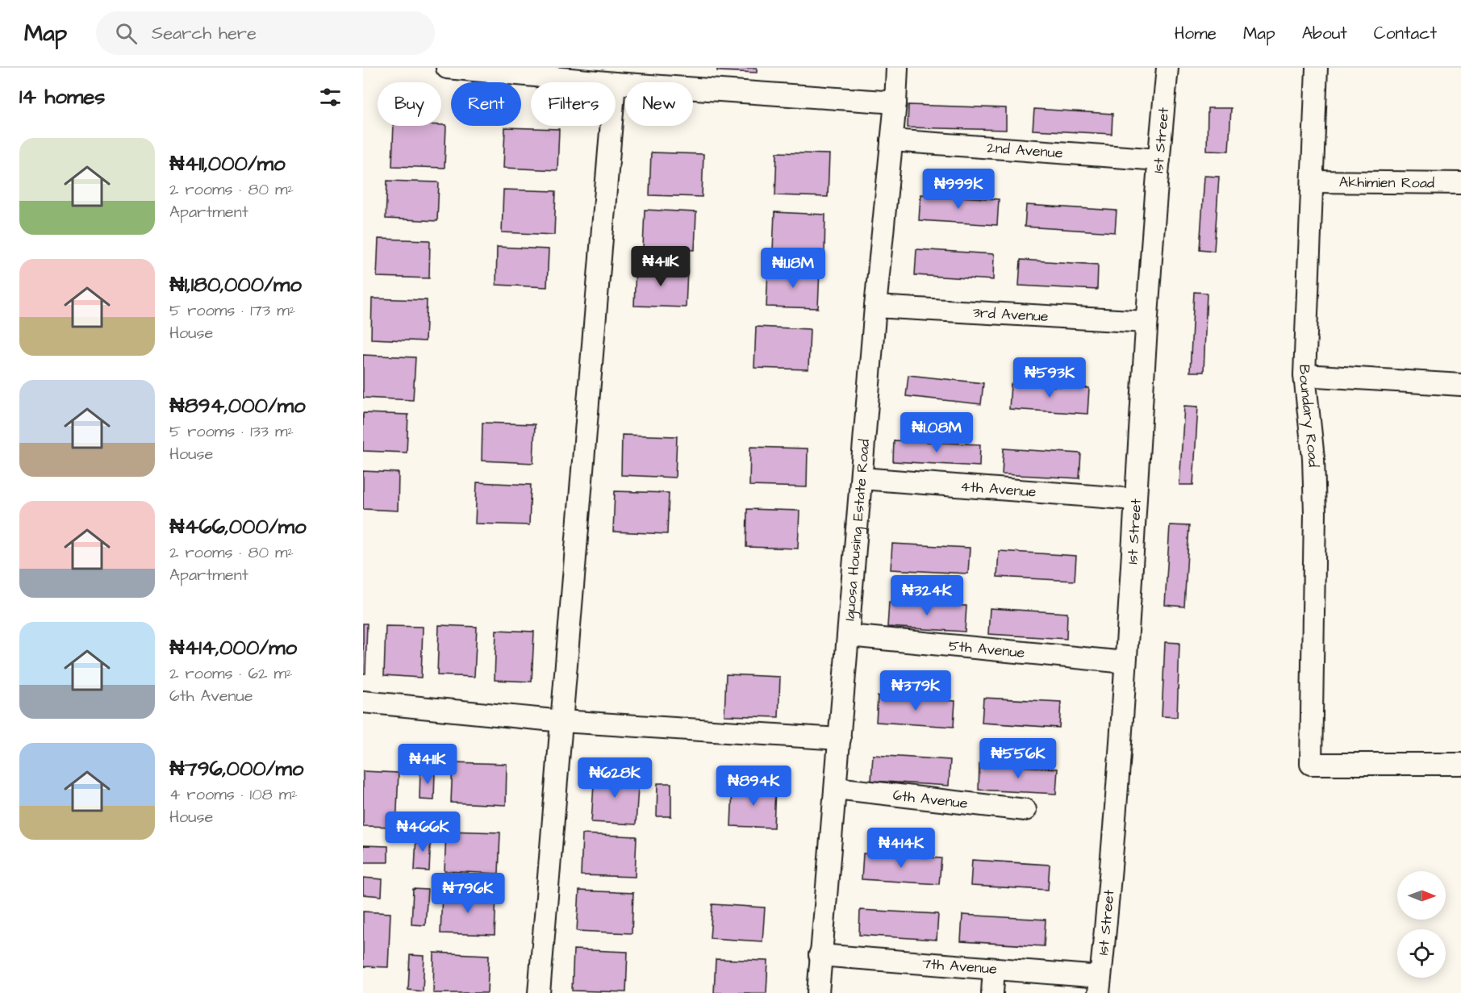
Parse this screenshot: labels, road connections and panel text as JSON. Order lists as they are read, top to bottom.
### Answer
{
  "streets": {
    "street": [
      "1st Street",
      "2nd Avenue",
      "Akhimien Road",
      "3rd Avenue",
      "Boundary Road",
      "4th Avenue",
      "Iguosa Housing Estate Road",
      "5th Avenue",
      "6th Avenue",
      "7th Avenue"
    ]
  },
  "crossings": [
    ["1st Street", "2nd Avenue"],
    ["1st Street", "3rd Avenue"],
    ["1st Street", "4th Avenue"],
    ["1st Street", "5th Avenue"],
    ["1st Street", "7th Avenue"],
    ["2nd Avenue", "Iguosa Housing Estate Road"],
    ["Akhimien Road", "Boundary Road"],
    ["3rd Avenue", "Iguosa Housing Estate Road"],
    ["4th Avenue", "Iguosa Housing Estate Road"],
    ["Iguosa Housing Estate Road", "5th Avenue"],
    ["Iguosa Housing Estate Road", "6th Avenue"],
    ["Iguosa Housing Estate Road", "7th Avenue"]
  ],
  "north": "right",
  "page": {
    "header": "Map",
    "search": "Search here",
    "nav": [
      "Home",
      "Map",
      "About",
      "Contact"
    ],
    "heading": "14 homes",
    "chip": [
      "Buy",
      "Rent",
      "Filters",
      "New"
    ],
    "list": [
      {
        "name": "₦411,000/mo",
        "note": "2 rooms · 80 m² · Apartment"
      },
      {
        "name": "₦1,180,000/mo",
        "note": "5 rooms · 173 m² · House"
      },
      {
        "name": "₦894,000/mo",
        "note": "5 rooms · 133 m² · House"
      },
      {
        "name": "₦466,000/mo",
        "note": "2 rooms · 80 m² · Apartment"
      },
      {
        "name": "₦414,000/mo",
        "note": "2 rooms · 62 m² · 6th Avenue"
      },
      {
        "name": "₦796,000/mo",
        "note": "4 rooms · 108 m² · House"
      }
    ],
    "price": [
      "₦999K",
      "₦411K",
      "₦1.18M",
      "₦593K",
      "₦1.08M",
      "₦324K",
      "₦379K",
      "₦556K",
      "₦411K",
      "₦628K",
      "₦894K",
      "₦466K",
      "₦414K",
      "₦796K"
    ]
  }
}
